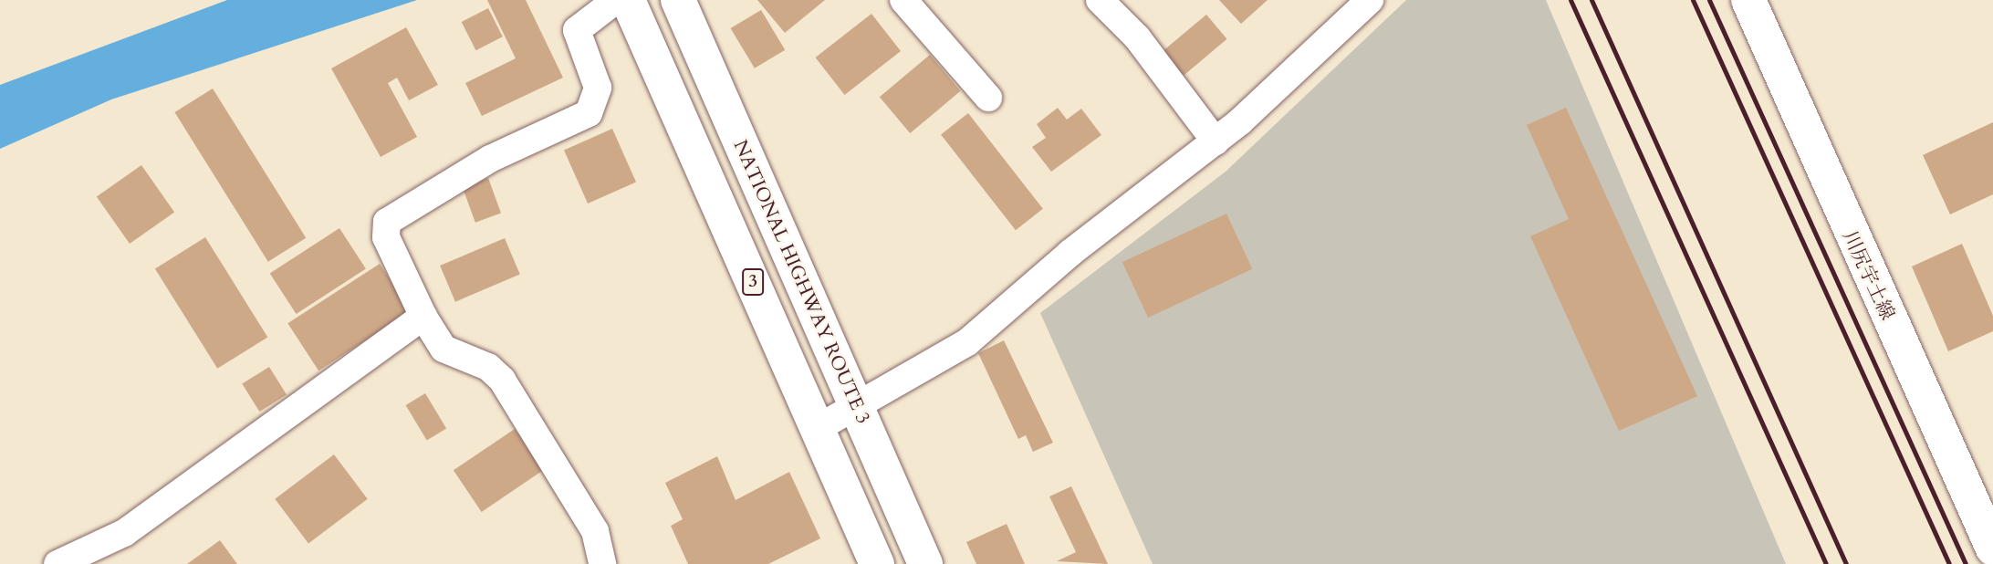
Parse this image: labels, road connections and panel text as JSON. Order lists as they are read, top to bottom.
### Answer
{
  "streets": {
    "main road": ["川尻宇土線", "3", "NATIONAL HIGHWAY ROUTE 3"]
  }
}
